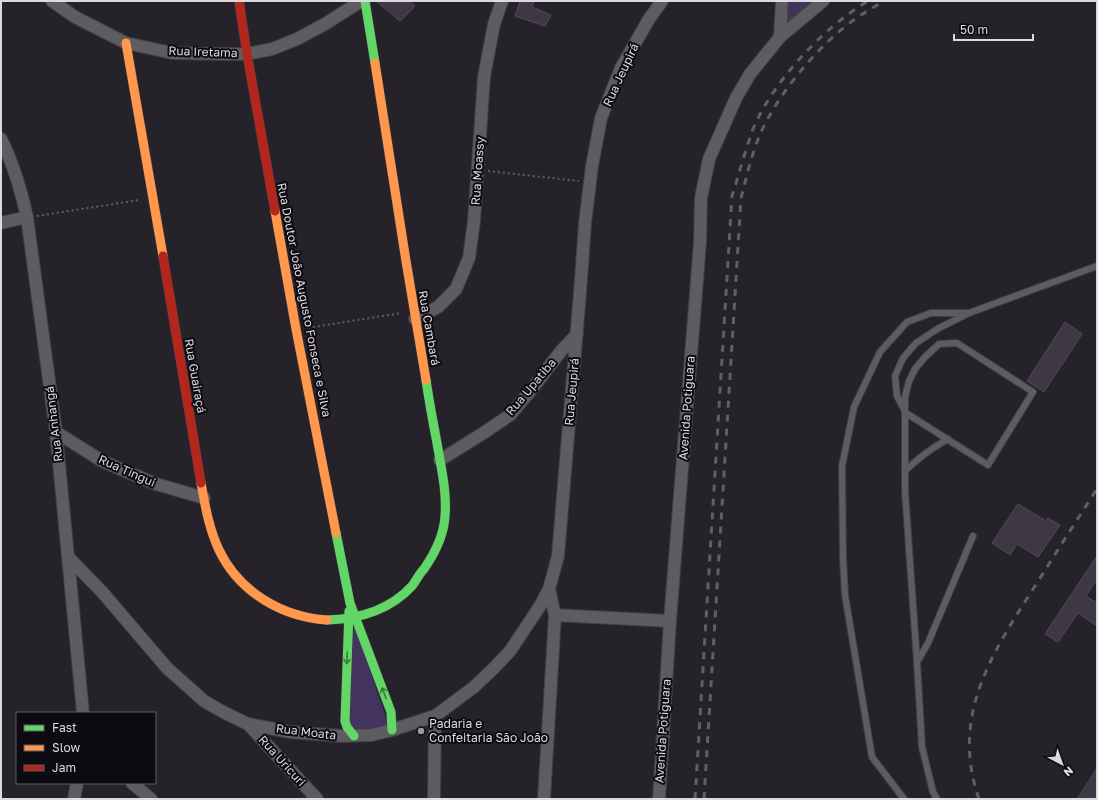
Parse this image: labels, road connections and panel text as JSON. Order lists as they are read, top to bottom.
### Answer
{
  "streets": {
    "street": [
      "Rua Iretama",
      "Rua Jeupirá",
      "Rua Moassy",
      "Rua Doutor João Augusto Fonseca e Silva",
      "Rua Cambará",
      "Rua Guairaçá",
      "Rua Upatiba",
      "Avenida Potiguara",
      "Rua Anhangá",
      "Rua Tingui",
      "Rua Moata",
      "Rua Uricuri"
    ]
  },
  "crossings": [
    ["Rua Iretama", "Rua Doutor João Augusto Fonseca e Silva"],
    ["Rua Iretama", "Rua Guairaçá"],
    ["Rua Jeupirá", "Rua Upatiba"],
    ["Rua Jeupirá", "Rua Moata"],
    ["Rua Moassy", "Rua Cambará"],
    ["Rua Doutor João Augusto Fonseca e Silva", "Rua Cambará"],
    ["Rua Doutor João Augusto Fonseca e Silva", "Rua Guairaçá"],
    ["Rua Doutor João Augusto Fonseca e Silva", "Rua Moata"],
    ["Rua Cambará", "Rua Guairaçá"],
    ["Rua Cambará", "Rua Upatiba"],
    ["Rua Guairaçá", "Rua Tingui"],
    ["Rua Anhangá", "Rua Tingui"],
    ["Rua Anhangá", "Rua Moata"],
    ["Rua Moata", "Rua Uricuri"]
  ],
  "places": ["Padaria e Confeitaria São João"],
  "legend": ["Fast", "Slow", "Jam"],
  "scale_bar": "50 m",
  "north": "bottom right"
}
